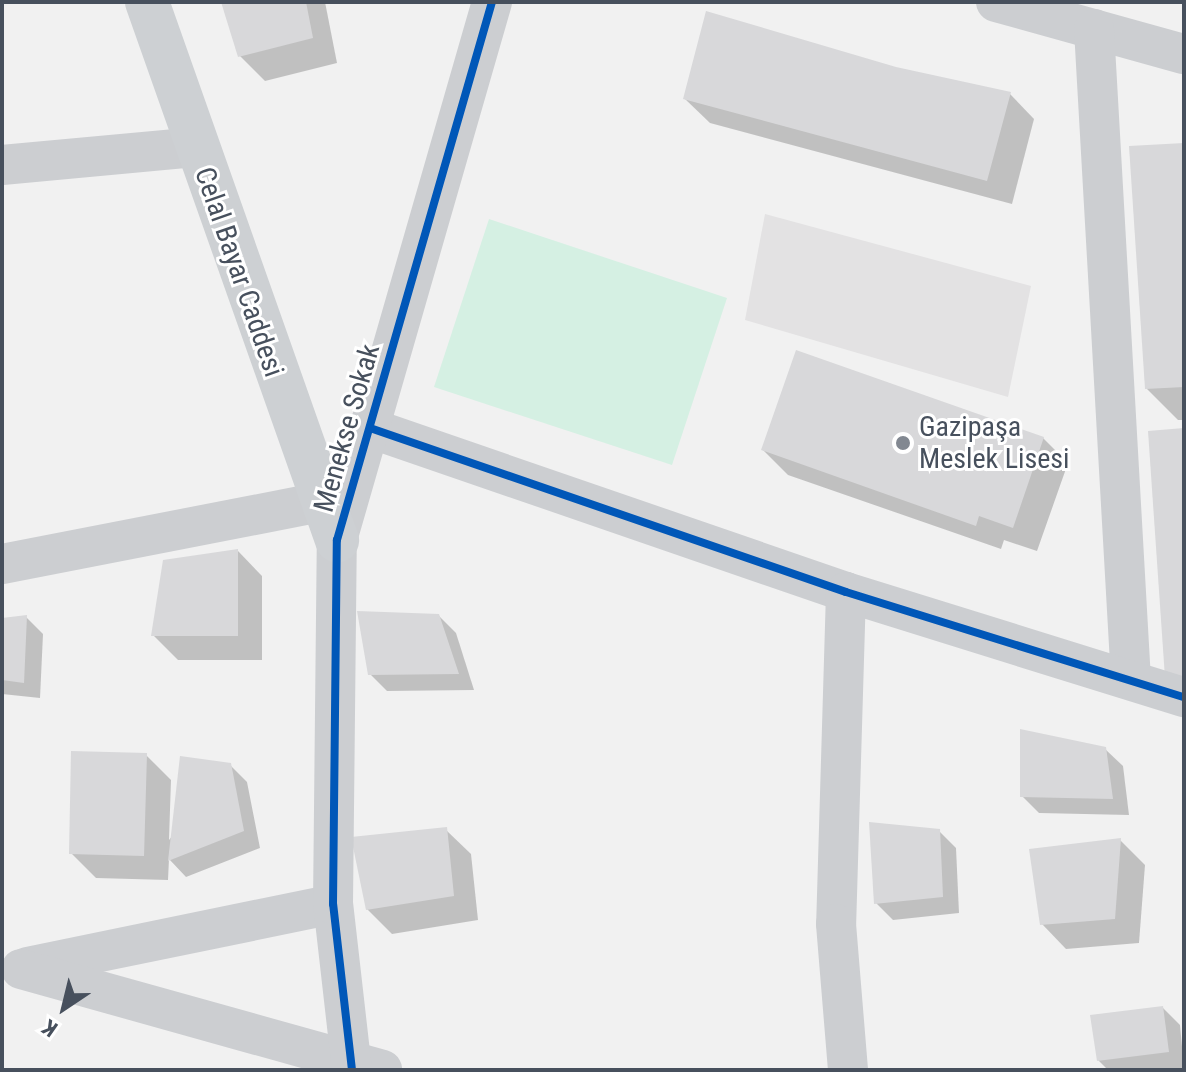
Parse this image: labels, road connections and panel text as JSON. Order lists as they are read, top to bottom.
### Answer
{
  "streets": {
    "street": ["Celal Bayar Caddesi", "Menekse Sokak"]
  },
  "crossings": [
    ["Celal Bayar Caddesi", "Menekse Sokak"]
  ],
  "places": ["Gazipaşa Meslek Lisesi"],
  "north": "bottom left"
}
